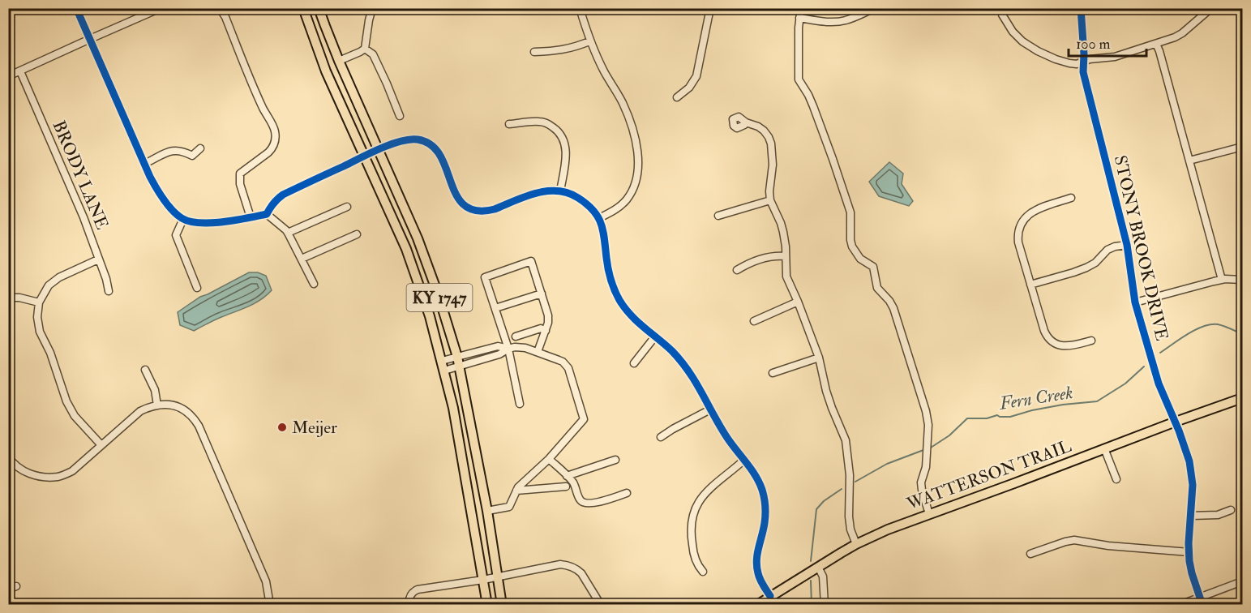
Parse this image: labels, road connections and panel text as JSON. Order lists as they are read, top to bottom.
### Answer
{
  "streets": {
    "main road": ["KY 1747", "WATTERSON TRAIL"],
    "street": ["BRODY LANE", "STONY BROOK DRIVE"]
  },
  "crossings": [
    ["STONY BROOK DRIVE", "WATTERSON TRAIL"]
  ],
  "water": ["Fern Creek"],
  "places": ["Meijer"],
  "scale_bar": "100 m"
}
